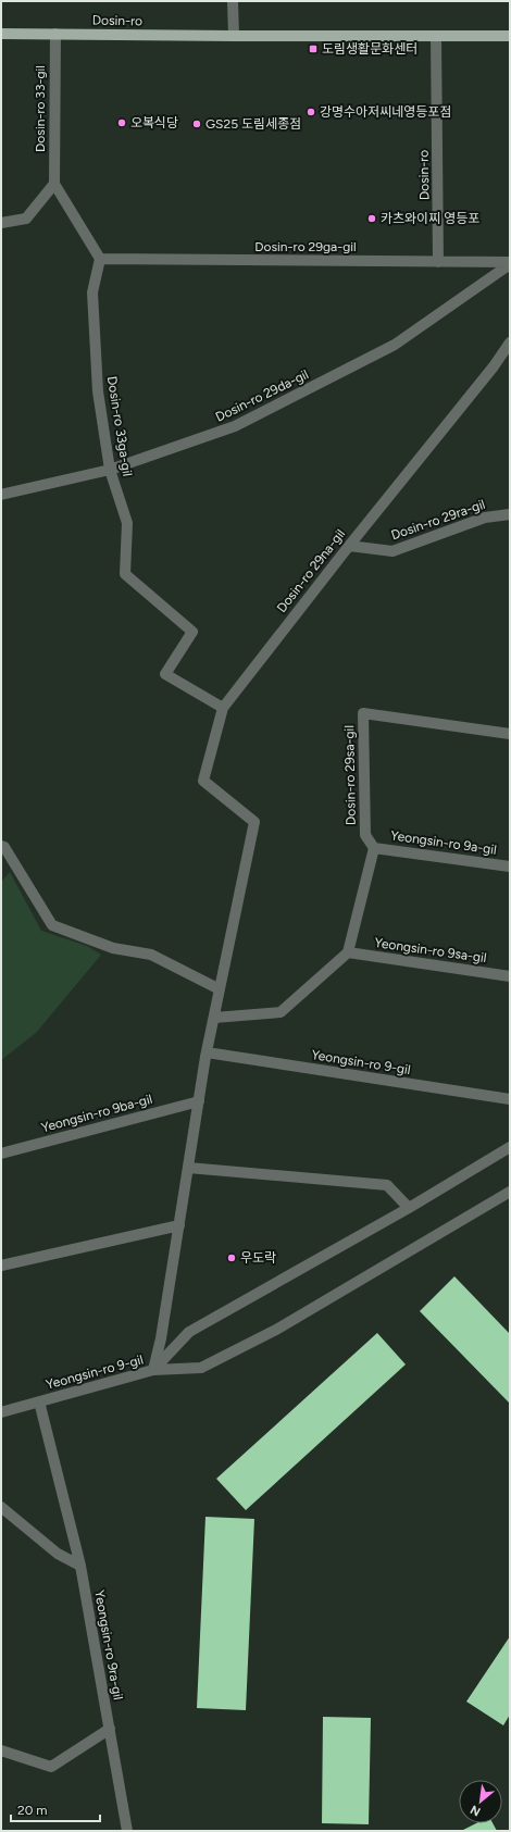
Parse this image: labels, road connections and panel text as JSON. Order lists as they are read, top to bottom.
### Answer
{
  "streets": {
    "main road": ["Dosin-ro"],
    "street": [
      "Dosin-ro 33-gil",
      "Dosin-ro 29ga-gil",
      "Dosin-ro 29da-gil",
      "Dosin-ro 33ga-gil",
      "Dosin-ro 29ra-gil",
      "Dosin-ro 29na-gil",
      "Dosin-ro 29sa-gil",
      "Yeongsin-ro 9a-gil",
      "Yeongsin-ro 9sa-gil",
      "Yeongsin-ro 9-gil",
      "Yeongsin-ro 9ba-gil",
      "Yeongsin-ro 9ra-gil"
    ]
  },
  "crossings": [
    ["Dosin-ro", "Dosin-ro 33-gil"],
    ["Dosin-ro", "Dosin-ro 29ga-gil"],
    ["Dosin-ro 29ga-gil", "Dosin-ro 29da-gil"],
    ["Dosin-ro 29ga-gil", "Dosin-ro 33ga-gil"],
    ["Dosin-ro 29da-gil", "Dosin-ro 33ga-gil"],
    ["Dosin-ro 33ga-gil", "Dosin-ro 29na-gil"],
    ["Dosin-ro 29ra-gil", "Dosin-ro 29na-gil"],
    ["Dosin-ro 29sa-gil", "Yeongsin-ro 9a-gil"],
    ["Yeongsin-ro 9-gil", "Yeongsin-ro 9ra-gil"]
  ],
  "places": {
    "transit": ["도림생활문화센터"],
    "other": [
      "강명수아저씨네영등포점",
      "오복식당",
      "GS25 도림세종점",
      "카츠와이찌 영등포",
      "우도락"
    ]
  },
  "scale_bar": "20 m",
  "north": "bottom left"
}
